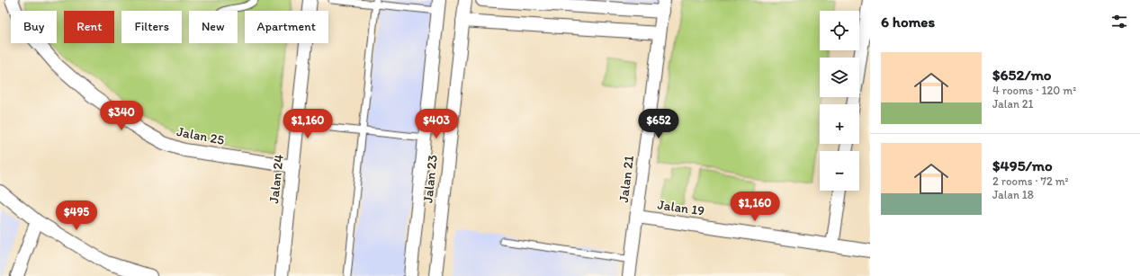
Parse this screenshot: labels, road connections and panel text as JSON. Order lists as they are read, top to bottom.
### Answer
{
  "streets": {
    "street": [
      "Jalan 25",
      "Jalan 24",
      "Jalan 23",
      "Jalan 21",
      "Jalan 19"
    ]
  },
  "crossings": [
    ["Jalan 25", "Jalan 24"],
    ["Jalan 21", "Jalan 19"]
  ],
  "page": {
    "heading": "6 homes",
    "map_buttons": ["+", "−"],
    "chip": [
      "Buy",
      "Rent",
      "Filters",
      "New",
      "Apartment"
    ],
    "list": [
      {
        "name": "$652/mo",
        "note": "4 rooms · 120 m² · Jalan 21"
      },
      {
        "name": "$495/mo",
        "note": "2 rooms · 72 m² · Jalan 18"
      }
    ],
    "price": [
      "$340",
      "$1,160",
      "$403",
      "$652",
      "$1,160",
      "$495"
    ]
  }
}
